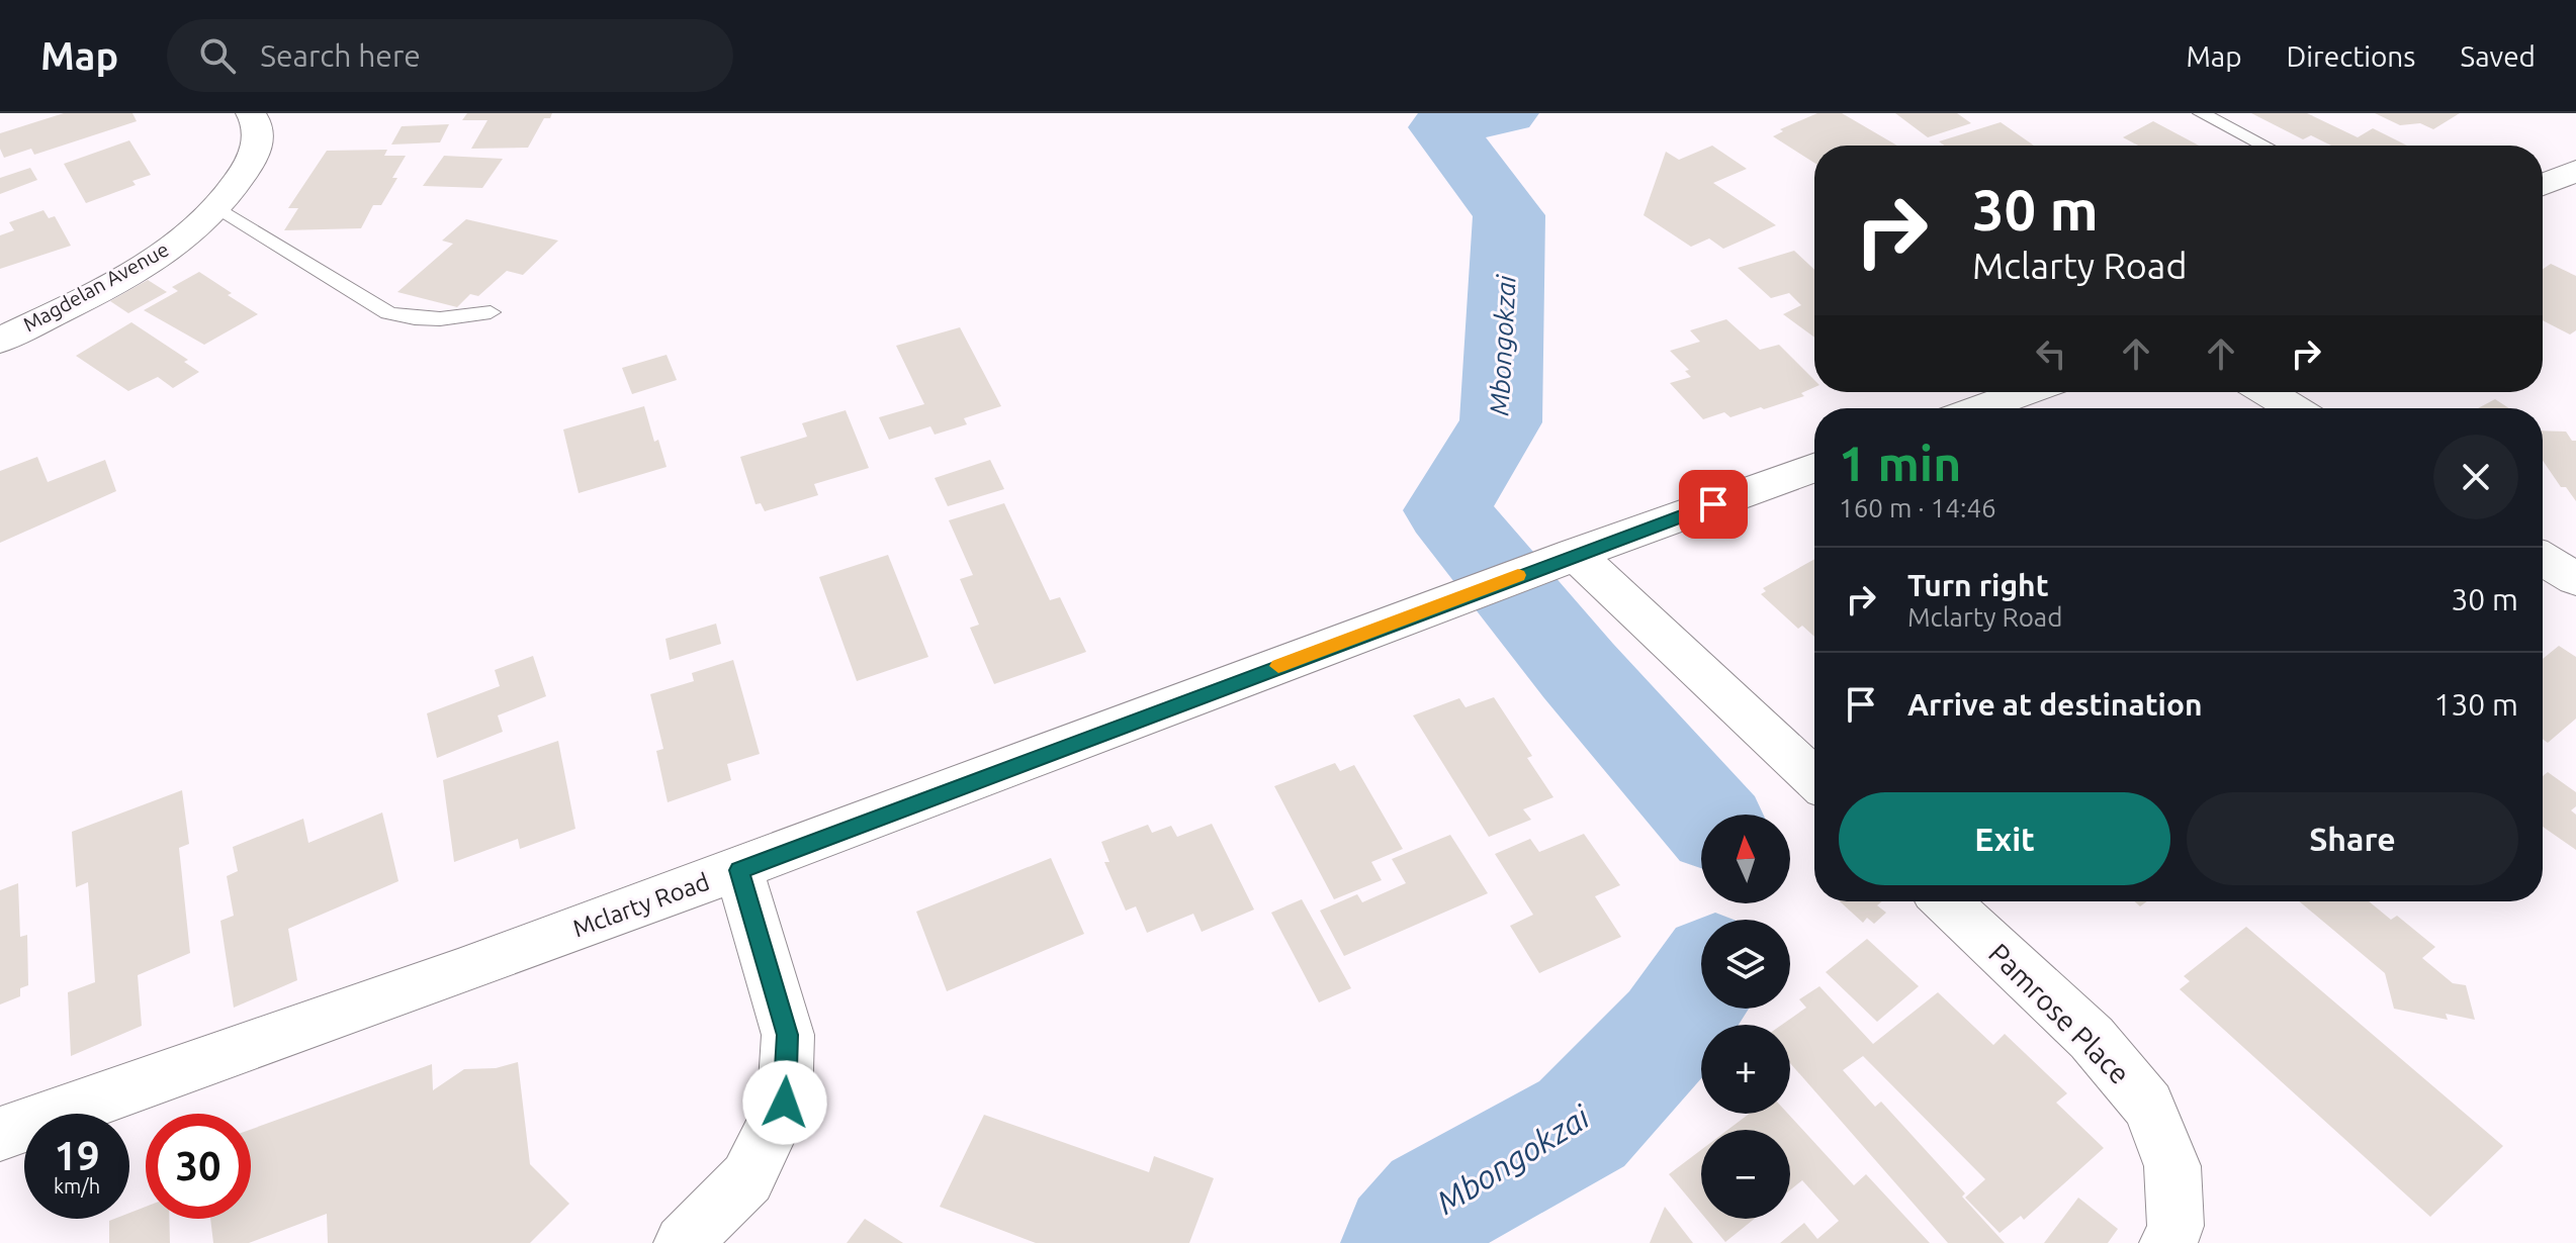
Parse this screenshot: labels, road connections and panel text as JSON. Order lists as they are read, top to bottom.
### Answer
{
  "streets": {
    "street": ["Magdelan Avenue", "Mclarty Road", "Pamrose Place"]
  },
  "water": ["Mbongokzai"],
  "north": "top",
  "page": {
    "header": "Map",
    "search": "Search here",
    "nav": ["Map", "Directions", "Saved"],
    "turn": ["30 m", "Mclarty Road"],
    "heading": ["1 min", "160 m · 14:46"],
    "list": [
      {
        "name": "Turn right",
        "note": "Mclarty Road",
        "value": "30 m"
      },
      {
        "name": "Arrive at destination",
        "value": "130 m"
      }
    ],
    "buttons": ["Exit", "Share"],
    "map_buttons": ["+", "−"],
    "speed": "19 km/h",
    "limit": "30"
  }
}
